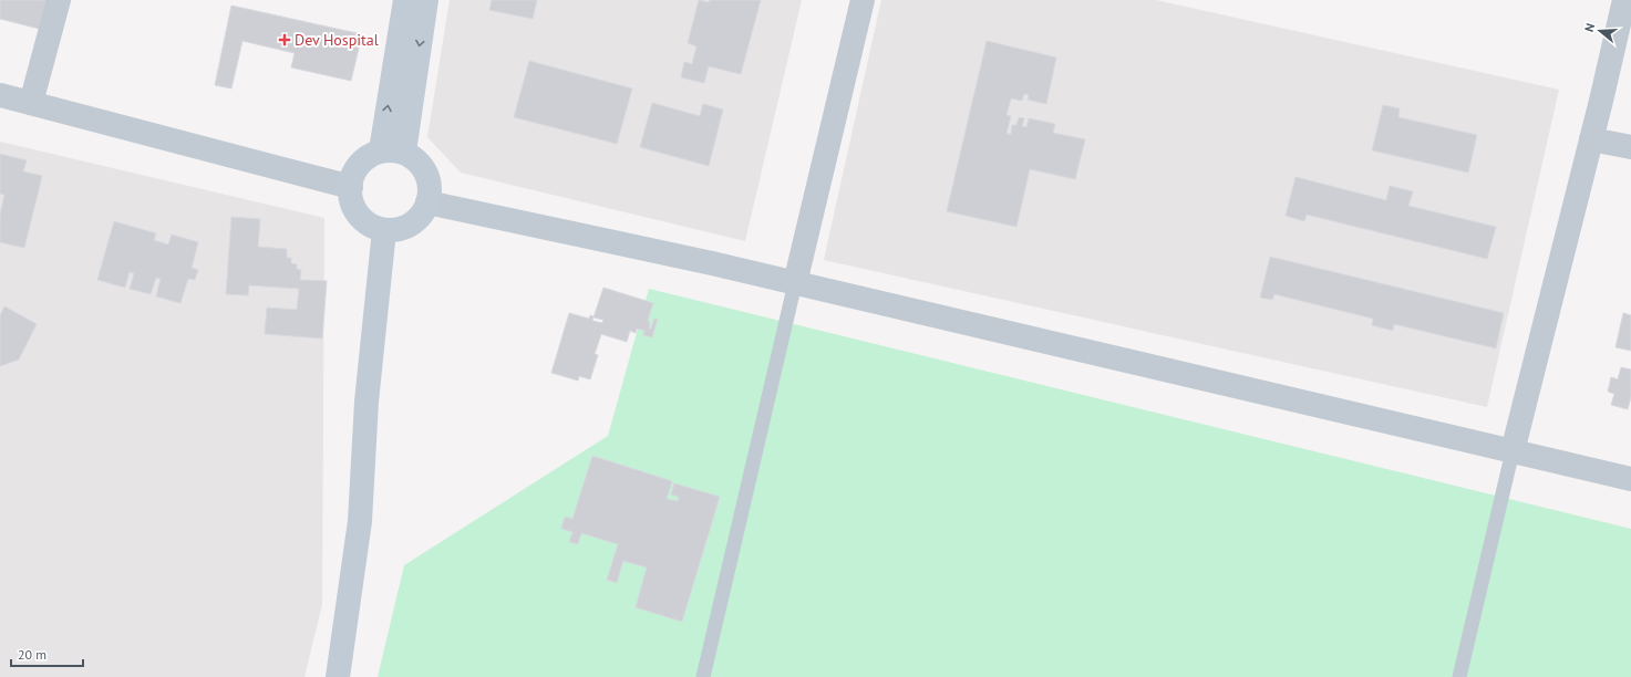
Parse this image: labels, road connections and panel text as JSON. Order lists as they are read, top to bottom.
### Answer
{
  "places": {
    "health": ["Dev Hospital"]
  },
  "scale_bar": "20 m",
  "north": "left"
}
